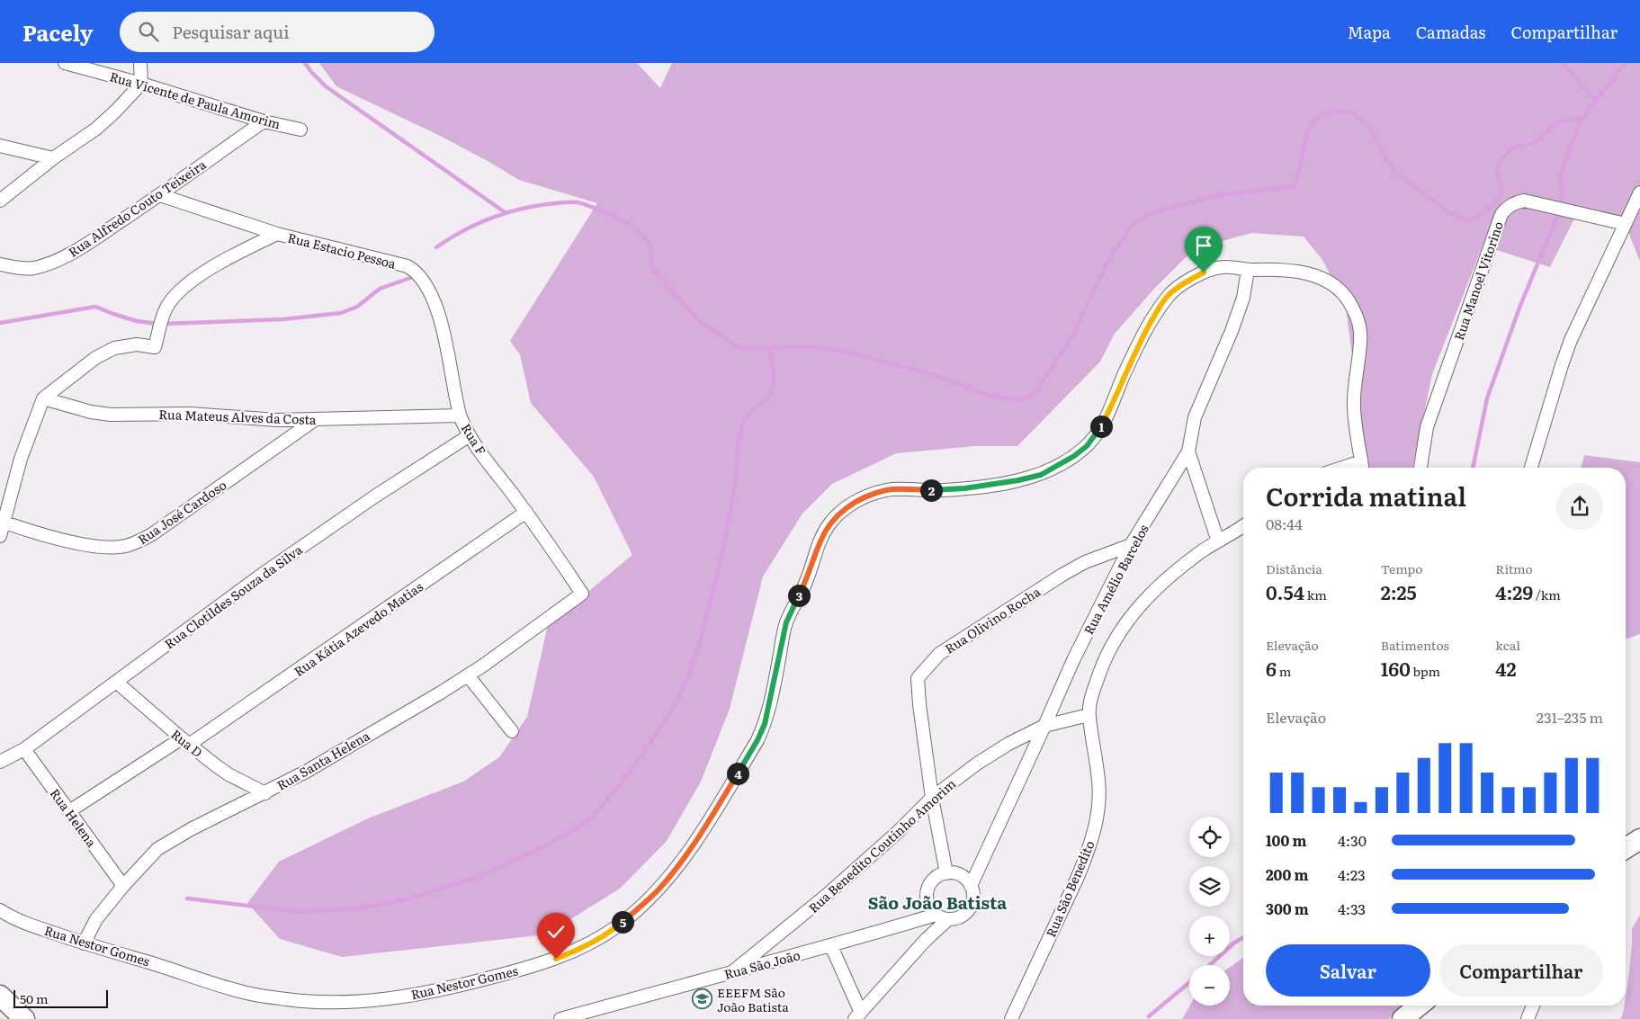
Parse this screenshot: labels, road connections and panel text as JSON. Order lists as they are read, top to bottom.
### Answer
{
  "streets": {
    "street": [
      "Rua Vicente de Paula Amorim",
      "Rua Alfredo Couto Teixeira",
      "Rua Estacio Pessoa",
      "Rua Manoel Vitorino",
      "Rua Mateus Alves da Costa",
      "Rua F",
      "Rua José Cardoso",
      "Rua Amélio Barcelos",
      "Rua Clotildes Souza da Silva",
      "Rua Olivino Rocha",
      "Rua Kátia Azevedo Matias",
      "Rua D",
      "Rua Santa Helena",
      "Rua Helena",
      "Rua Benedito Coutinho Amorim",
      "Rua São Benedito",
      "Rua Nestor Gomes",
      "Rua São João"
    ]
  },
  "crossings": [
    ["Rua Vicente de Paula Amorim", "Rua Alfredo Couto Teixeira"],
    ["Rua Alfredo Couto Teixeira", "Rua Estacio Pessoa"],
    ["Rua Estacio Pessoa", "Rua F"],
    ["Rua Mateus Alves da Costa", "Rua F"],
    ["Rua Mateus Alves da Costa", "Rua José Cardoso"],
    ["Rua F", "Rua Clotildes Souza da Silva"],
    ["Rua F", "Rua Kátia Azevedo Matias"],
    ["Rua F", "Rua Santa Helena"],
    ["Rua Amélio Barcelos", "Rua Olivino Rocha"],
    ["Rua Amélio Barcelos", "Rua Benedito Coutinho Amorim"],
    ["Rua Amélio Barcelos", "Rua Nestor Gomes"],
    ["Rua Amélio Barcelos", "Rua São João"],
    ["Rua Clotildes Souza da Silva", "Rua D"],
    ["Rua Clotildes Souza da Silva", "Rua Helena"],
    ["Rua Olivino Rocha", "Rua Benedito Coutinho Amorim"],
    ["Rua Olivino Rocha", "Rua São João"],
    ["Rua Kátia Azevedo Matias", "Rua D"],
    ["Rua Kátia Azevedo Matias", "Rua Helena"],
    ["Rua D", "Rua Santa Helena"],
    ["Rua Santa Helena", "Rua Helena"],
    ["Rua Santa Helena", "Rua Nestor Gomes"],
    ["Rua Benedito Coutinho Amorim", "Rua São Benedito"],
    ["Rua Benedito Coutinho Amorim", "Rua São João"]
  ],
  "districts": ["São João Batista"],
  "places": {
    "school or university": ["EEEFM São João Batista"]
  },
  "scale_bar": "50 m",
  "page": {
    "header": "Pacely",
    "search": "Pesquisar aqui",
    "nav": ["Mapa", "Camadas", "Compartilhar"],
    "pins": [
      "1",
      "2",
      "3",
      "4",
      "5"
    ],
    "heading": ["Corrida matinal", "08:44"],
    "stats": [
      ["Distância", "0.54 km"],
      ["Tempo", "2:25"],
      ["Ritmo", "4:29 /km"],
      ["Elevação", "6 m"],
      ["Batimentos", "160 bpm"],
      ["kcal", "42"]
    ],
    "chart": ["Elevação", "231–235 m"],
    "map_buttons": ["+", "−"],
    "list": [
      {
        "name": "100 m",
        "note": "4:30"
      },
      {
        "name": "200 m",
        "note": "4:23"
      },
      {
        "name": "300 m",
        "note": "4:33"
      }
    ],
    "buttons": ["Salvar", "Compartilhar"],
    "scale": "50 m"
  }
}
